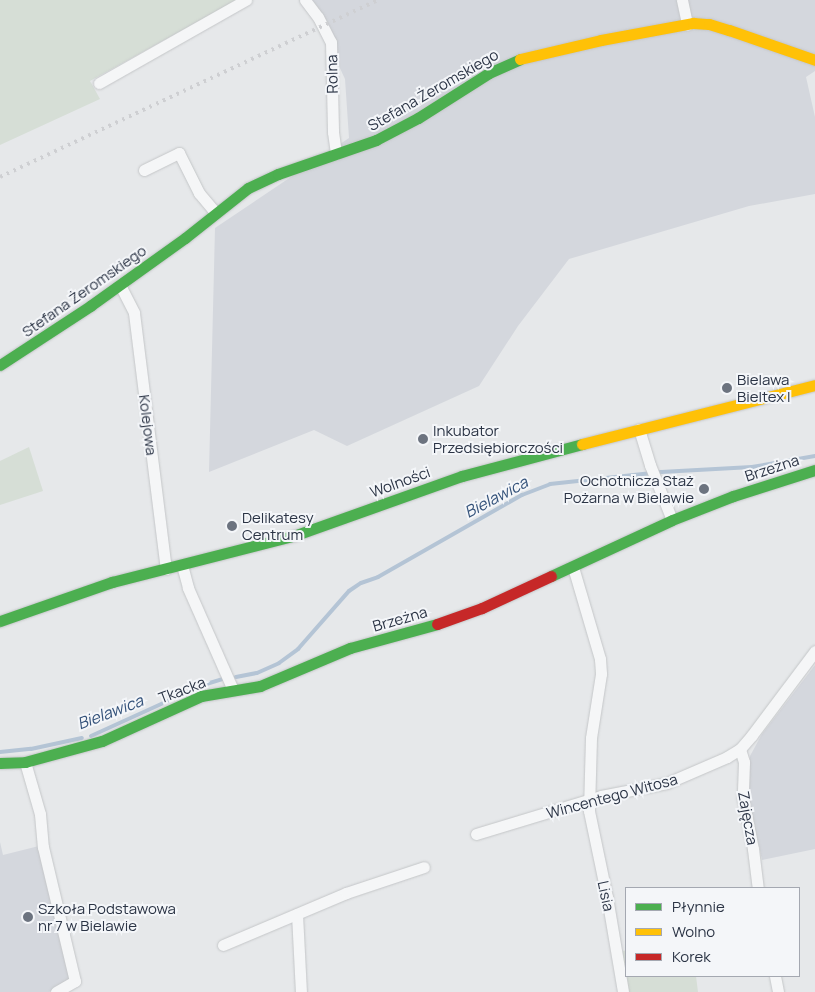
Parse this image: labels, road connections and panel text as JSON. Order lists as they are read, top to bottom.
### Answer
{
  "streets": {
    "street": [
      "Rolna",
      "Stefana Żeromskiego",
      "Kolejowa",
      "Brzeżna",
      "Wolności",
      "Tkacka",
      "Wincentego Witosa",
      "Zajęcza",
      "Lisia"
    ]
  },
  "crossings": [
    ["Rolna", "Stefana Żeromskiego"],
    ["Stefana Żeromskiego", "Kolejowa"],
    ["Kolejowa", "Wolności"],
    ["Brzeżna", "Tkacka"],
    ["Wincentego Witosa", "Zajęcza"],
    ["Wincentego Witosa", "Lisia"]
  ],
  "water": ["Bielawica"],
  "places": [
    "Bielawa Bieltex I",
    "Inkubator Przedsiębiorczości",
    "Ochotnicza Staż Pożarna w Bielawie",
    "Delikatesy Centrum",
    "Szkoła Podstawowa nr 7 w Bielawie"
  ],
  "legend": ["Płynnie", "Wolno", "Korek"]
}
